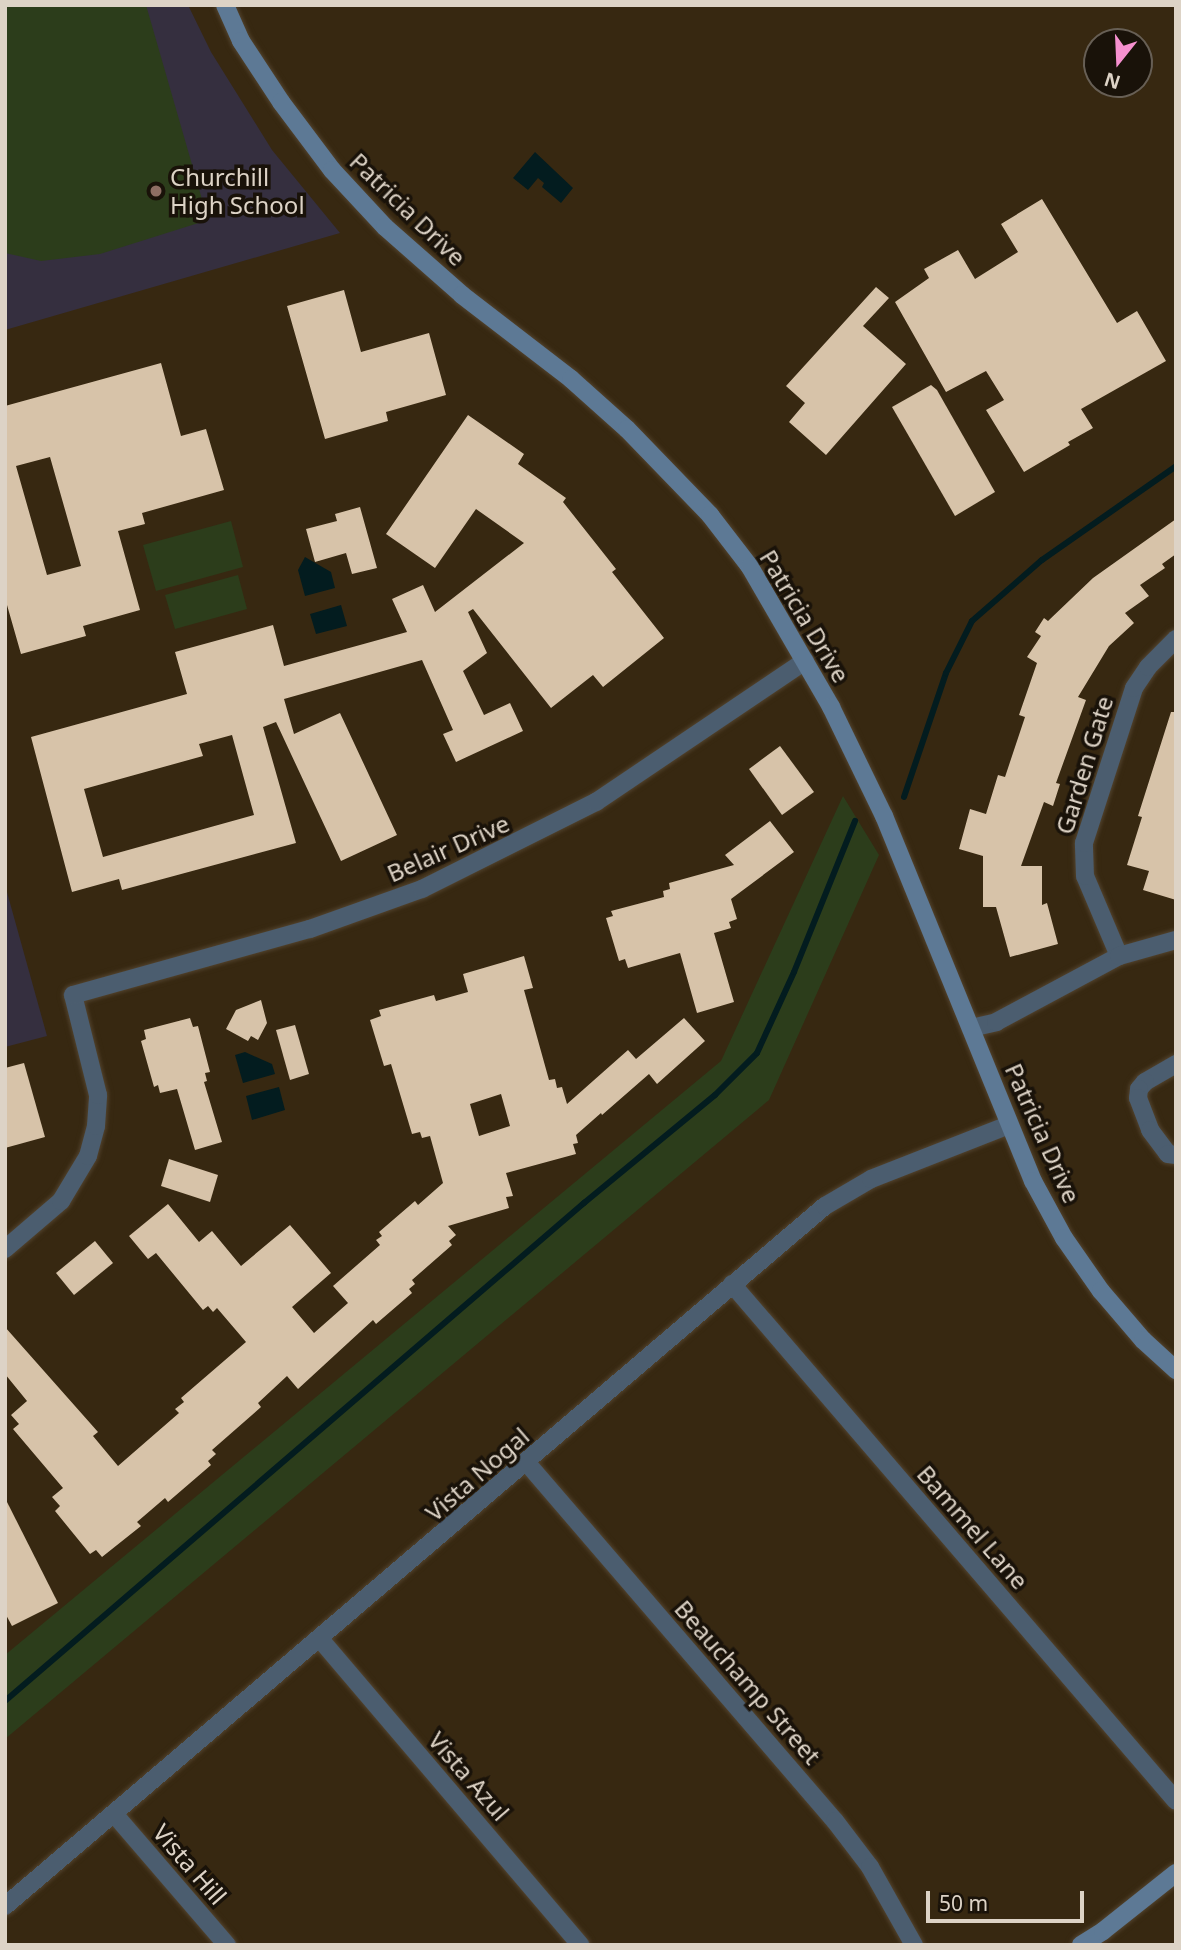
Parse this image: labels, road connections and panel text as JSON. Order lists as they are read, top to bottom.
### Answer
{
  "streets": {
    "street": [
      "Patricia Drive",
      "Garden Gate",
      "Belair Drive",
      "Vista Nogal",
      "Bammel Lane",
      "Beauchamp Street",
      "Vista Azul",
      "Vista Hill"
    ]
  },
  "crossings": [
    ["Patricia Drive", "Belair Drive"],
    ["Patricia Drive", "Vista Nogal"],
    ["Vista Nogal", "Bammel Lane"],
    ["Vista Nogal", "Beauchamp Street"],
    ["Vista Nogal", "Vista Azul"],
    ["Vista Nogal", "Vista Hill"]
  ],
  "places": ["Churchill High School"],
  "scale_bar": "50 m",
  "north": "bottom"
}
